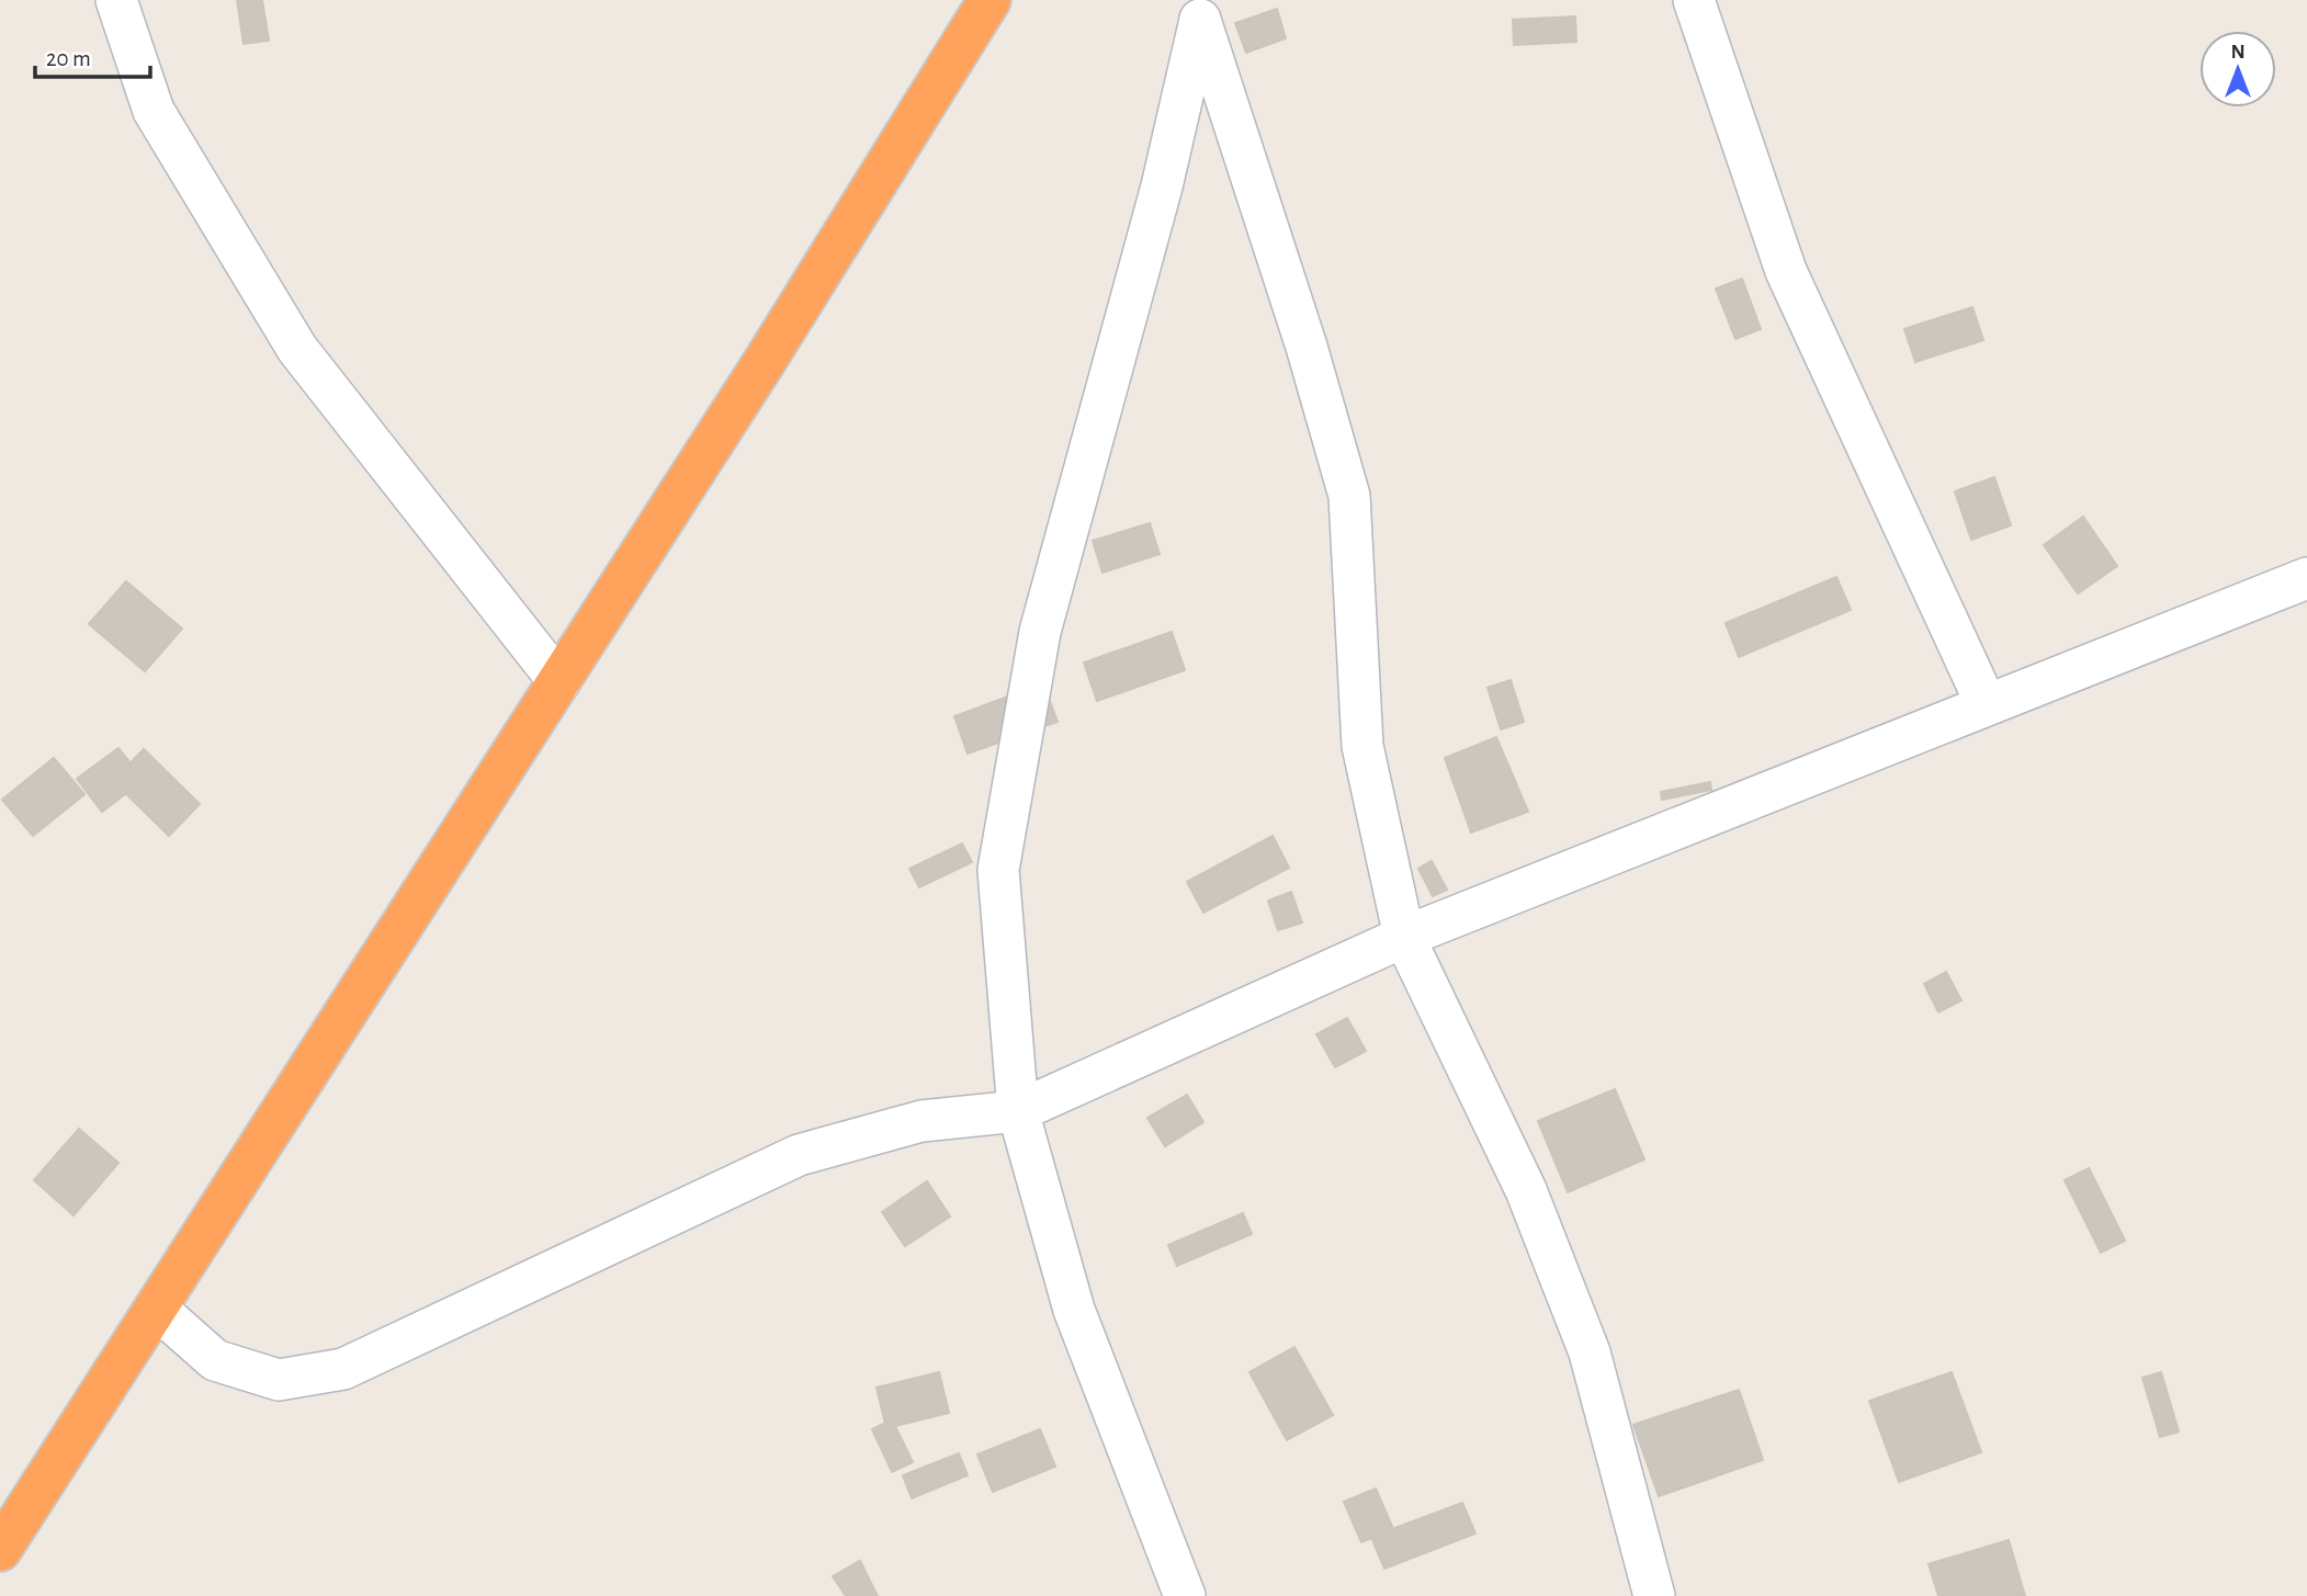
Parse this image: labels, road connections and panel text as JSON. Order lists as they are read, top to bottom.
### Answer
{
  "scale_bar": "20 m",
  "north": "top"
}
